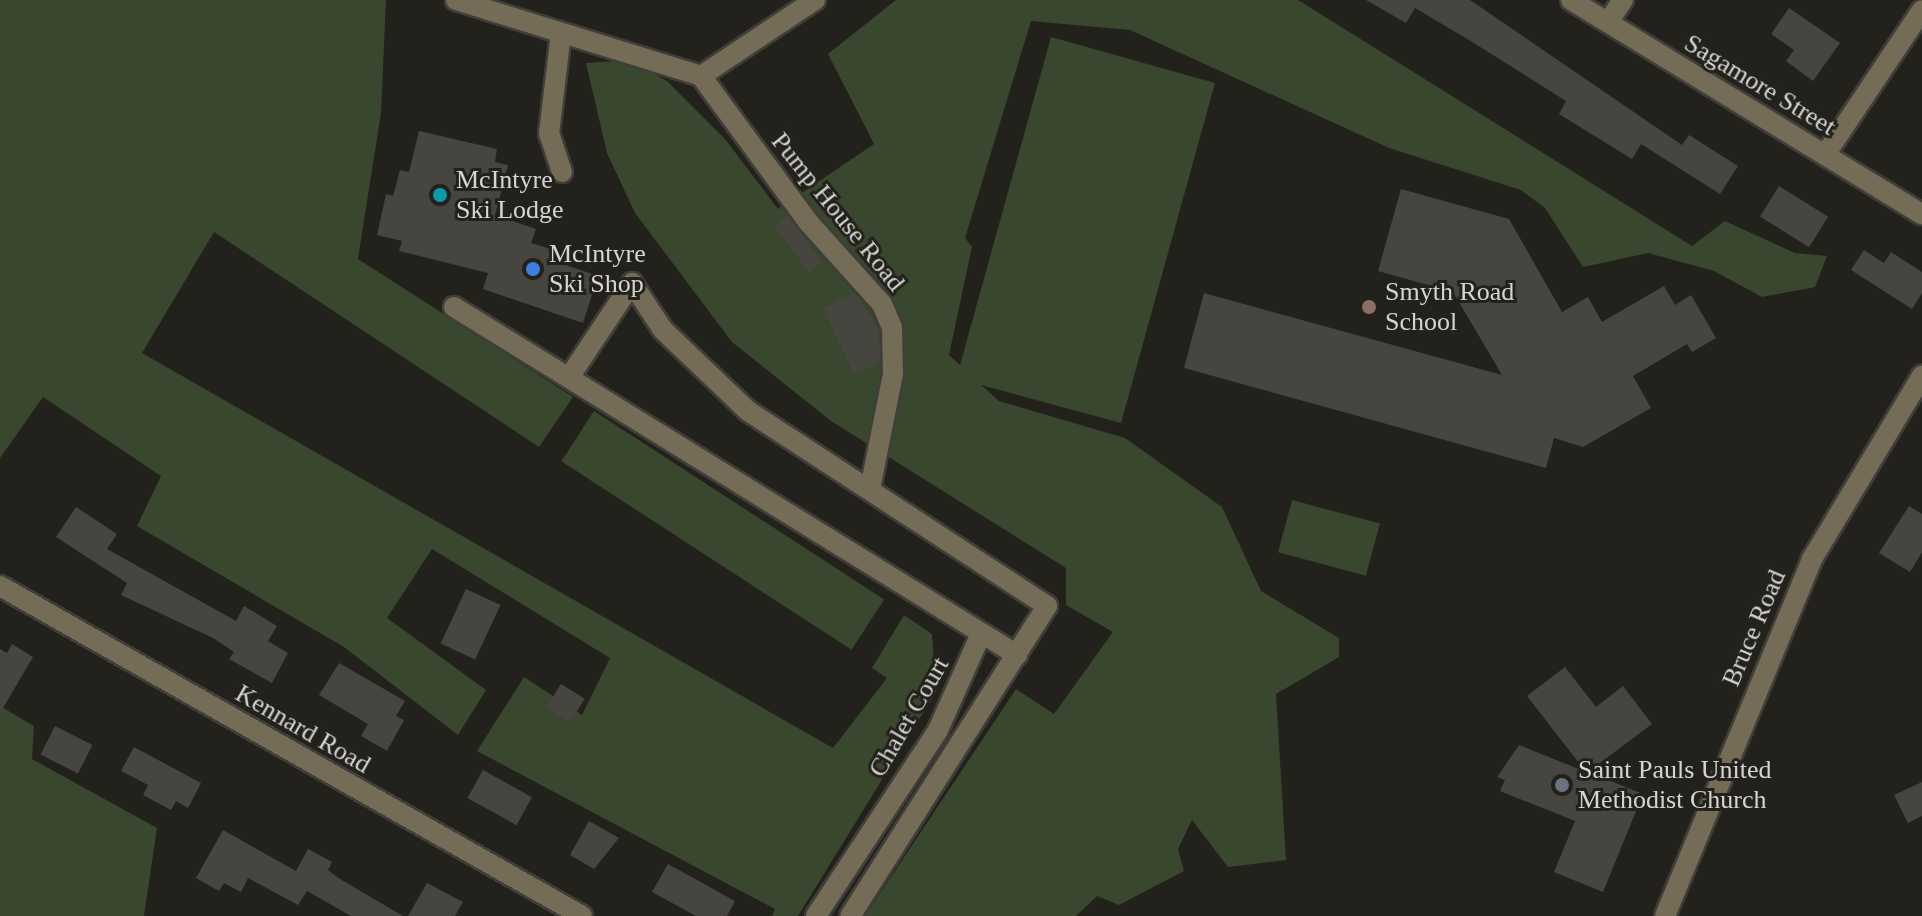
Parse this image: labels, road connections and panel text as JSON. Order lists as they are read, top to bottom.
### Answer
{
  "streets": {
    "street": [
      "Sagamore Street",
      "Pump House Road",
      "Bruce Road",
      "Chalet Court",
      "Kennard Road"
    ]
  },
  "crossings": [
    ["Pump House Road", "Chalet Court"]
  ],
  "places": [
    "McIntyre Ski Lodge",
    "McIntyre Ski Shop",
    "Smyth Road School",
    "Saint Pauls United Methodist Church"
  ]
}
